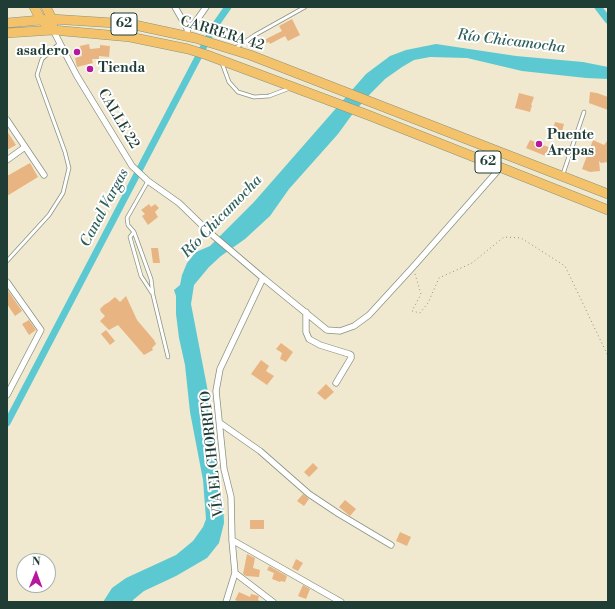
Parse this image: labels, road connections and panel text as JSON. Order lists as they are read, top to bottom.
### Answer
{
  "streets": {
    "main road": ["62", "CARRERA 42"],
    "street": ["CALLE 22", "VÍA EL CHORRITO"]
  },
  "crossings": [
    ["62", "CARRERA 42"],
    ["CARRERA 42", "CALLE 22"]
  ],
  "water": ["Río Chicamocha", "Canal Vargas"],
  "places": ["asadero", "Tienda", "Puente Arepas"],
  "north": "top"
}
